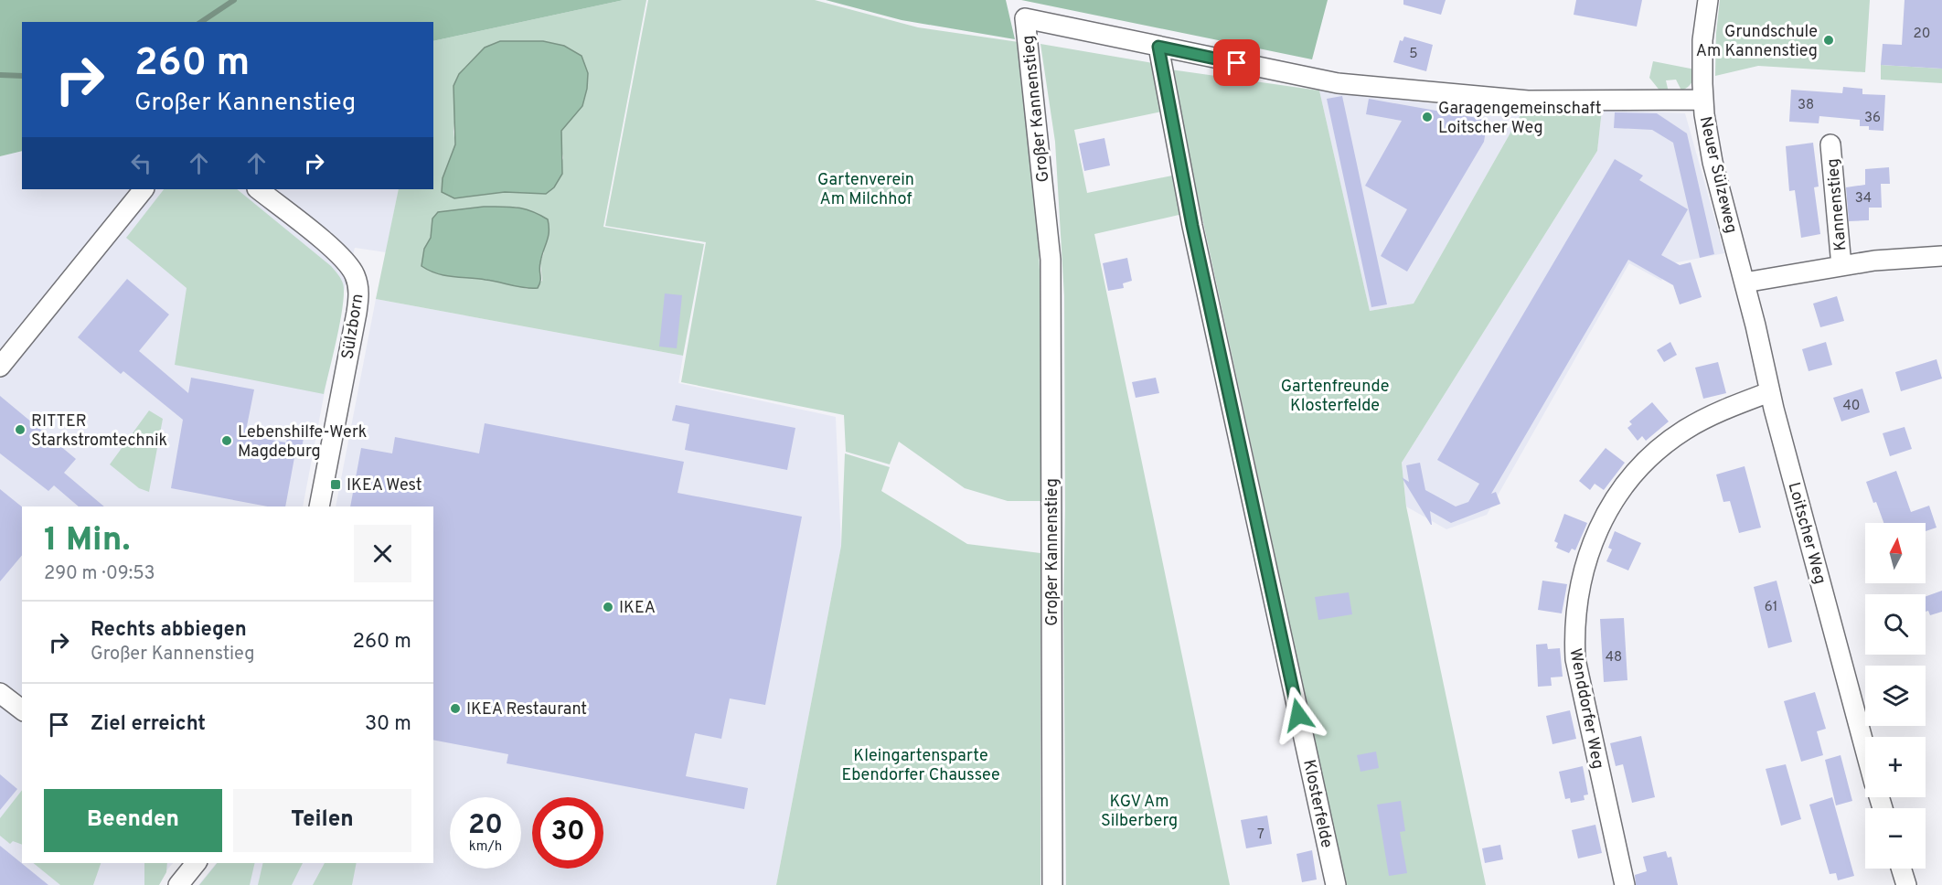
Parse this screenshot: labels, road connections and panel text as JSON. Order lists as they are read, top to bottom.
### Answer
{
  "streets": {
    "street": [
      "Großer Kannenstieg",
      "Neuer Sülzeweg",
      "Kannenstieg",
      "Sülzborn",
      "Loitscher Weg",
      "Wenddorfer Weg",
      "Klosterfelde"
    ]
  },
  "crossings": [
    ["Großer Kannenstieg", "Neuer Sülzeweg"],
    ["Großer Kannenstieg", "Klosterfelde"],
    ["Neuer Sülzeweg", "Kannenstieg"],
    ["Neuer Sülzeweg", "Loitscher Weg"],
    ["Kannenstieg", "Loitscher Weg"],
    ["Loitscher Weg", "Wenddorfer Weg"]
  ],
  "parks": [
    "Gartenverein Am Milchhof",
    "Gartenfreunde Klosterfelde",
    "Kleingartensparte Ebendorfer Chaussee",
    "KGV Am Silberberg"
  ],
  "places": {
    "other": [
      "Grundschule Am Kannenstieg",
      "Garagengemeinschaft Loitscher Weg",
      "RITTER Starkstromtechnik",
      "Lebenshilfe-Werk Magdeburg",
      "IKEA",
      "IKEA Restaurant"
    ],
    "transit": ["IKEA West"]
  },
  "house_numbers": [
    "20",
    "5",
    "38",
    "36",
    "34",
    "40",
    "61",
    "48",
    "7"
  ],
  "north": "top",
  "page": {
    "turn": ["260 m", "Großer Kannenstieg"],
    "heading": ["1 Min.", "290 m · 09:53"],
    "map_buttons": ["+", "−"],
    "list": [
      {
        "name": "Rechts abbiegen",
        "note": "Großer Kannenstieg",
        "value": "260 m"
      },
      {
        "name": "Ziel erreicht",
        "value": "30 m"
      }
    ],
    "buttons": ["Beenden", "Teilen"],
    "speed": "20 km/h",
    "limit": "30"
  }
}
